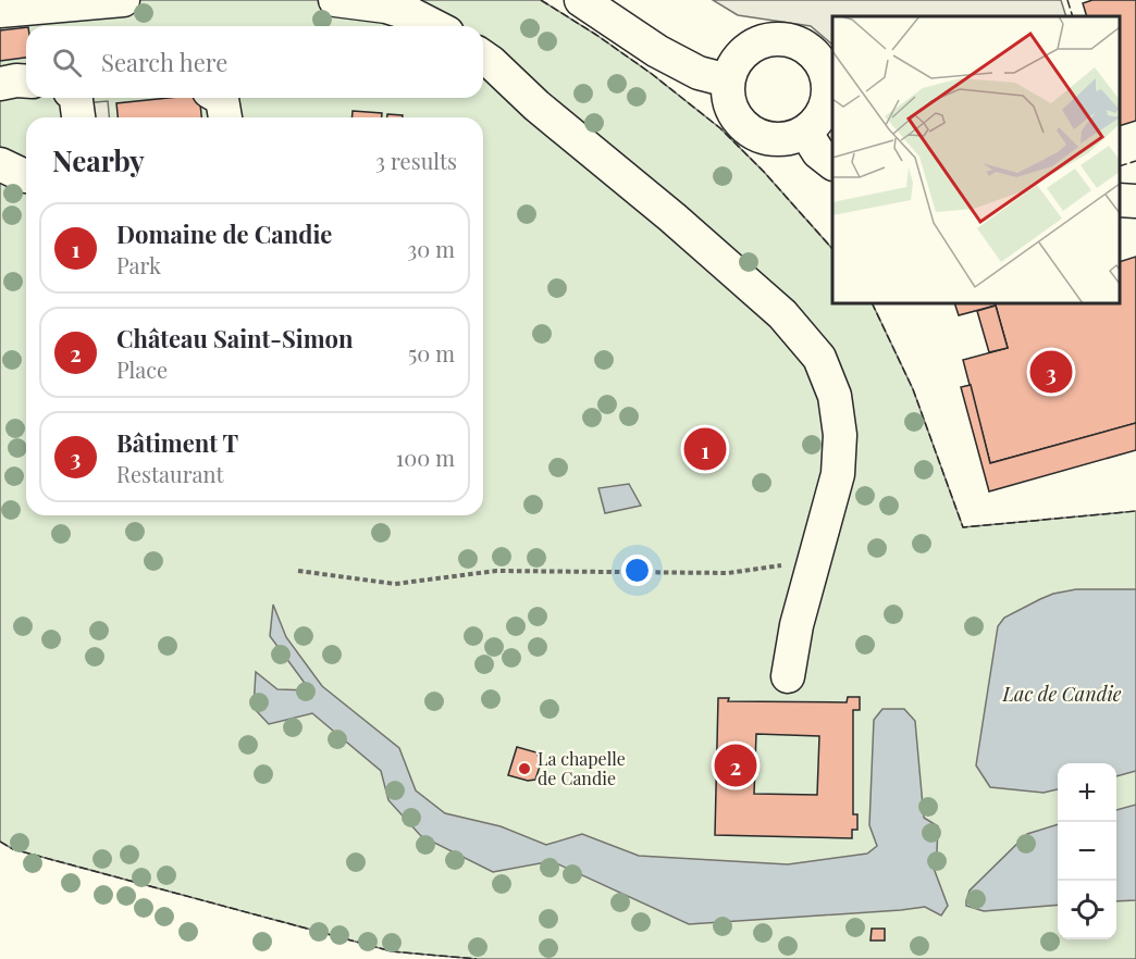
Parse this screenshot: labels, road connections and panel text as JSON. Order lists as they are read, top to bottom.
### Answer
{
  "water": ["Lac de Candie"],
  "places": ["La chapelle de Candie"],
  "page": {
    "search": "Search here",
    "heading": ["Nearby", "3 results"],
    "list": [
      {
        "mark": "1",
        "name": "Domaine de Candie",
        "note": "Park",
        "value": "30 m"
      },
      {
        "mark": "2",
        "name": "Château Saint-Simon",
        "note": "Place",
        "value": "50 m"
      },
      {
        "mark": "3",
        "name": "Bâtiment T",
        "note": "Restaurant",
        "value": "100 m"
      }
    ],
    "pins": ["3", "1", "2"],
    "map_buttons": ["+", "−"]
  }
}
